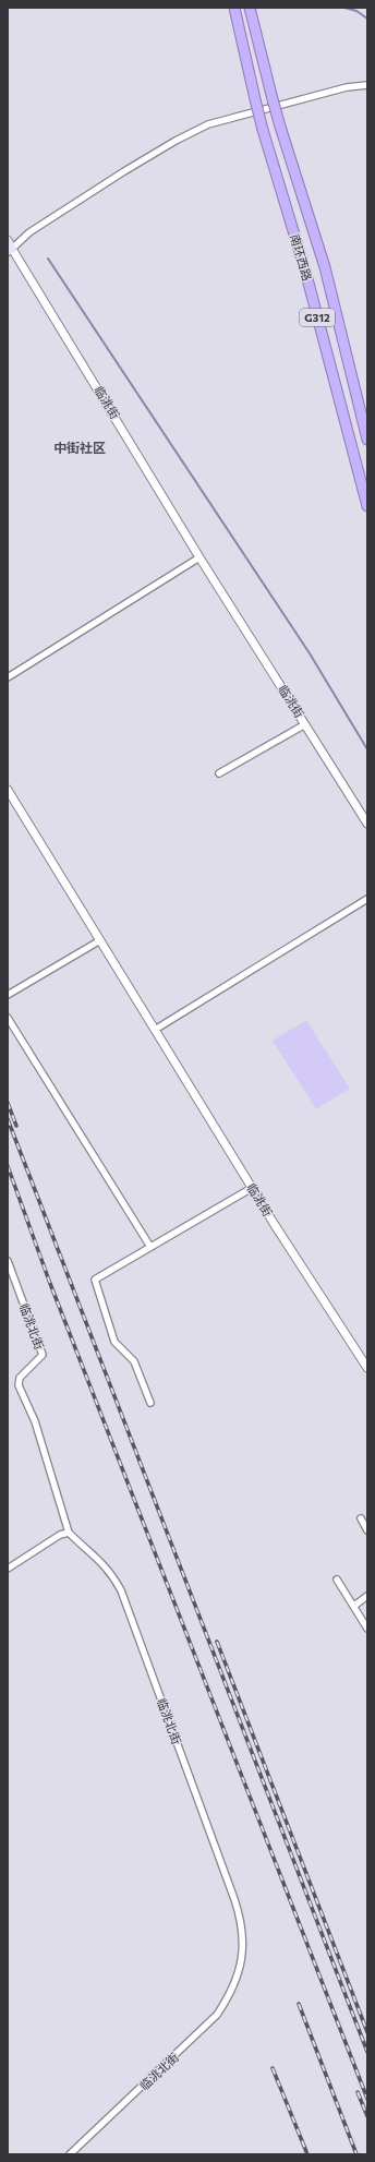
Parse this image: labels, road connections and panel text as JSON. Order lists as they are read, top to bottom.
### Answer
{
  "streets": {
    "highway": ["南环西路", "G312"],
    "street": ["临洮街", "临洮北街"]
  },
  "districts": ["中街社区"]
}
